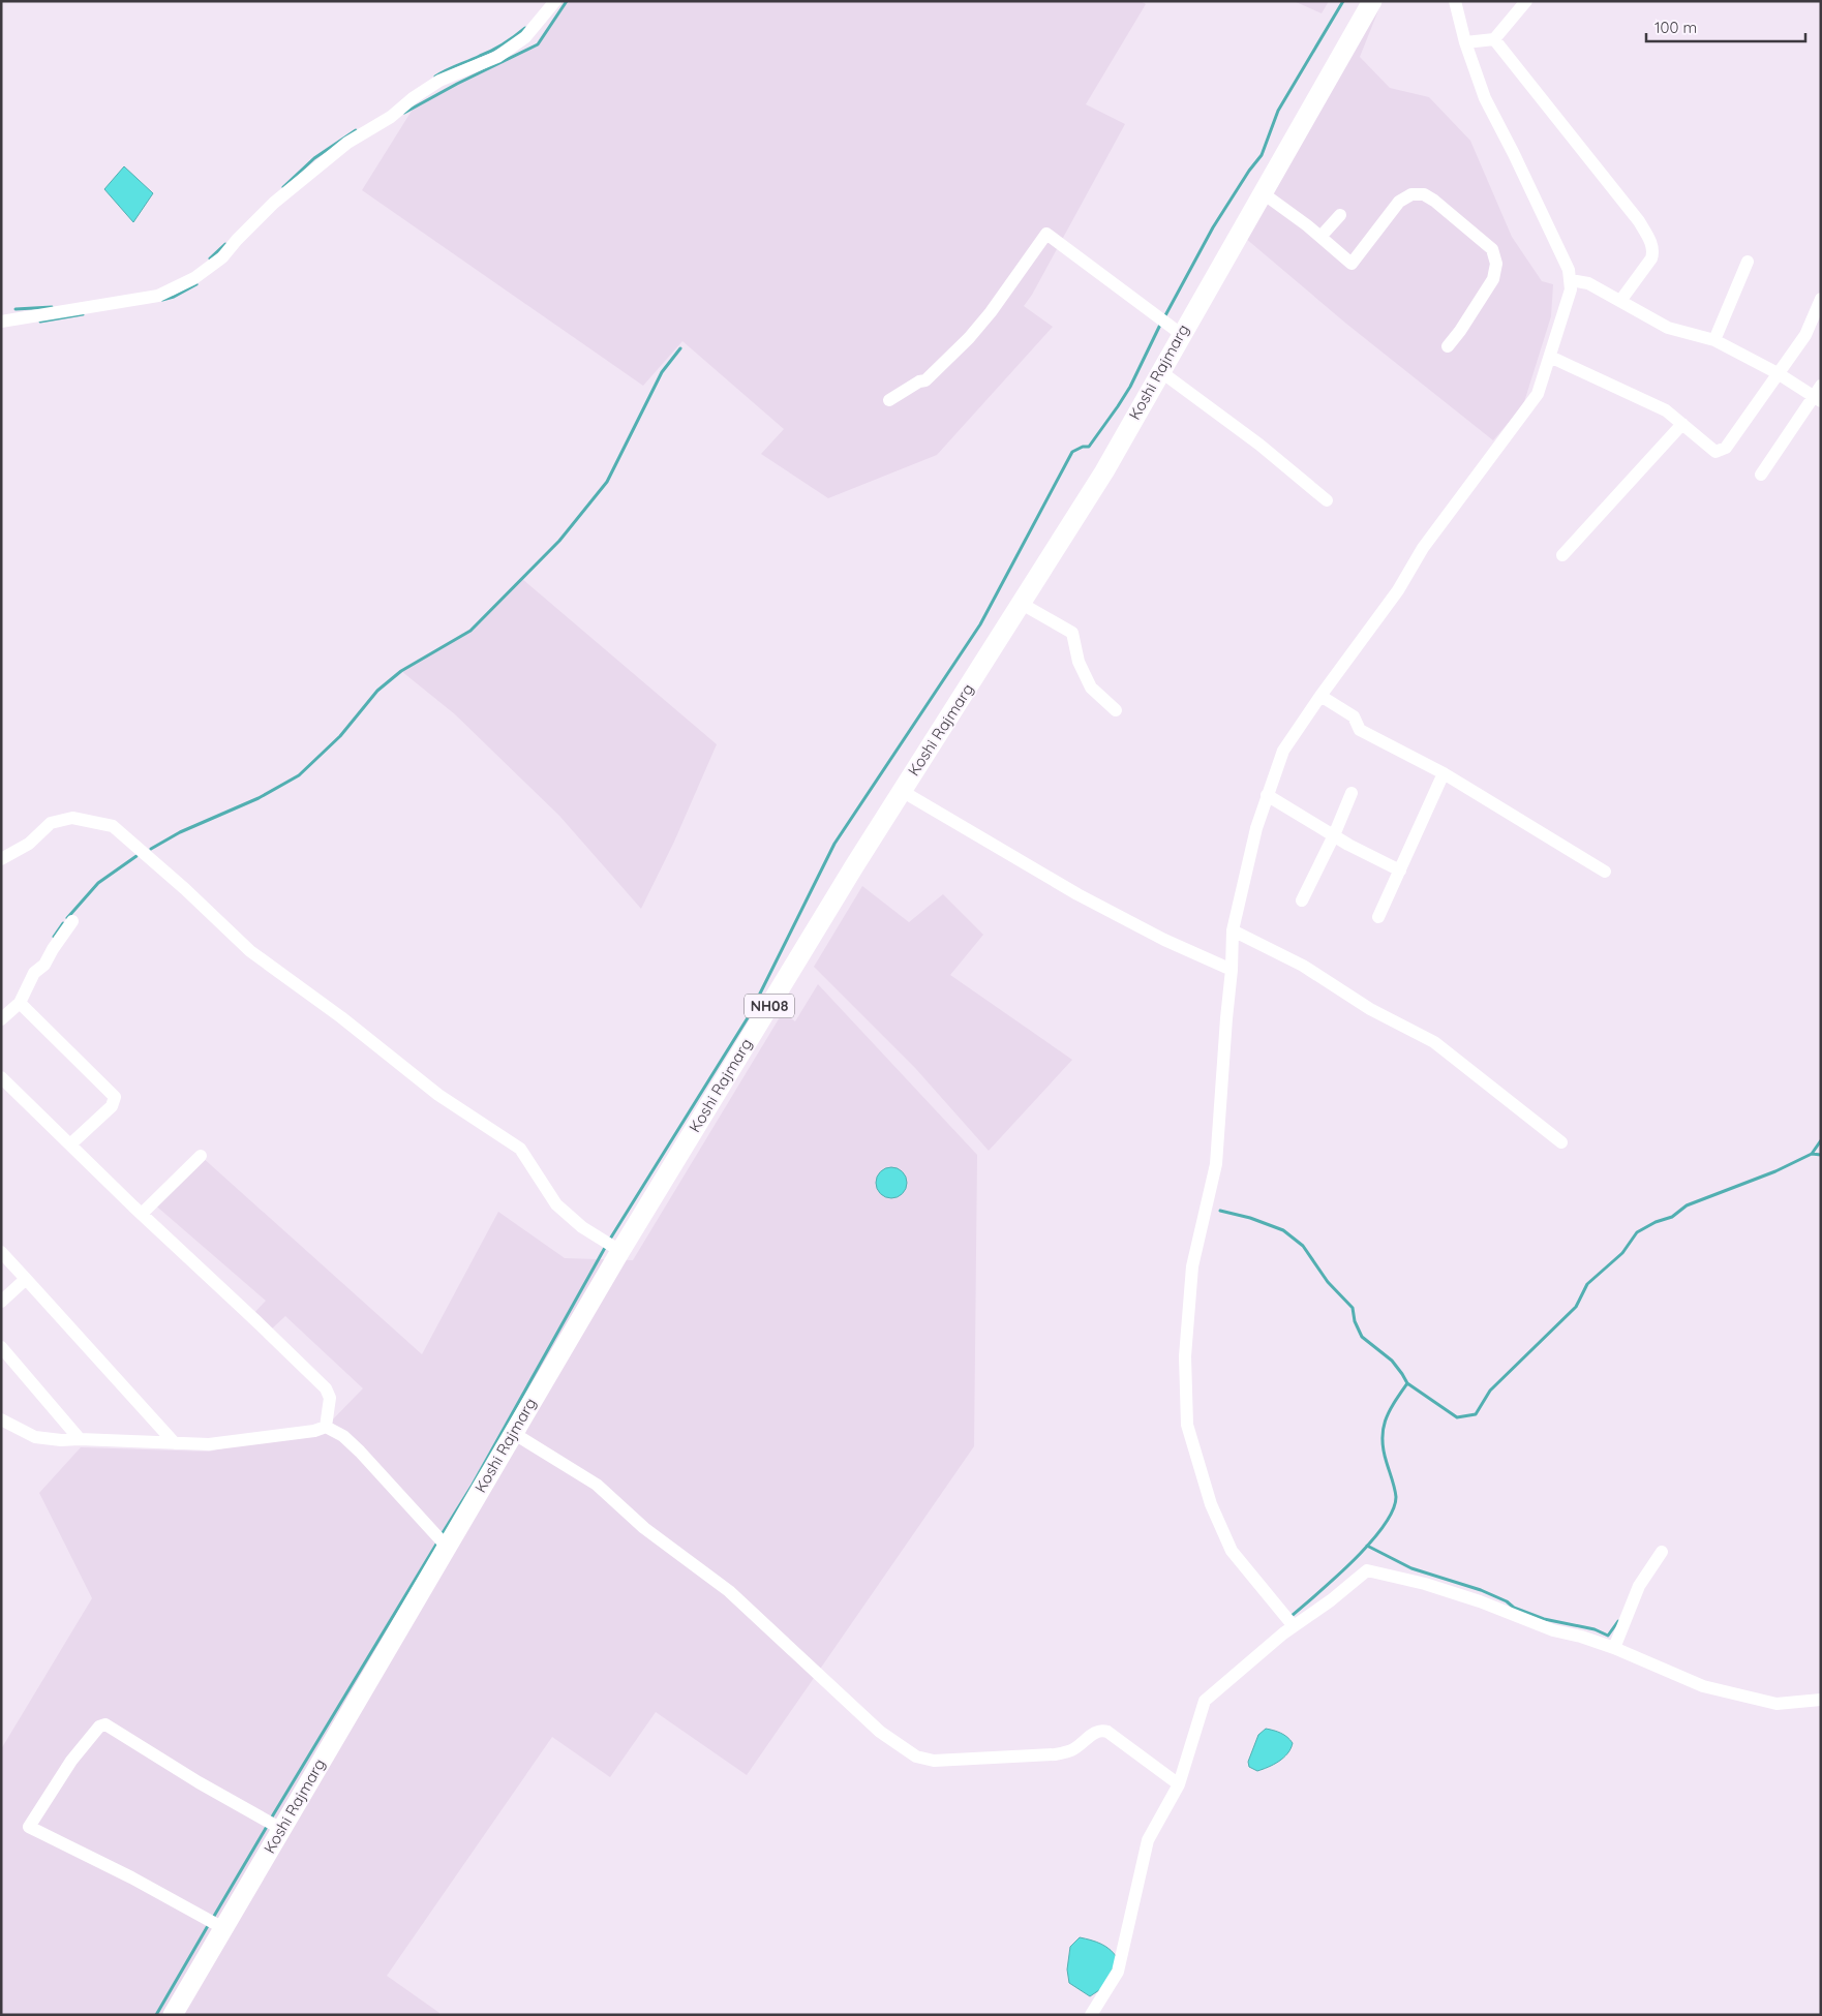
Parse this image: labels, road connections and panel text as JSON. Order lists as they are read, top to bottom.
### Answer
{
  "streets": {
    "main road": ["Koshi Rajmarg", "NH08"]
  },
  "scale_bar": "100 m"
}
